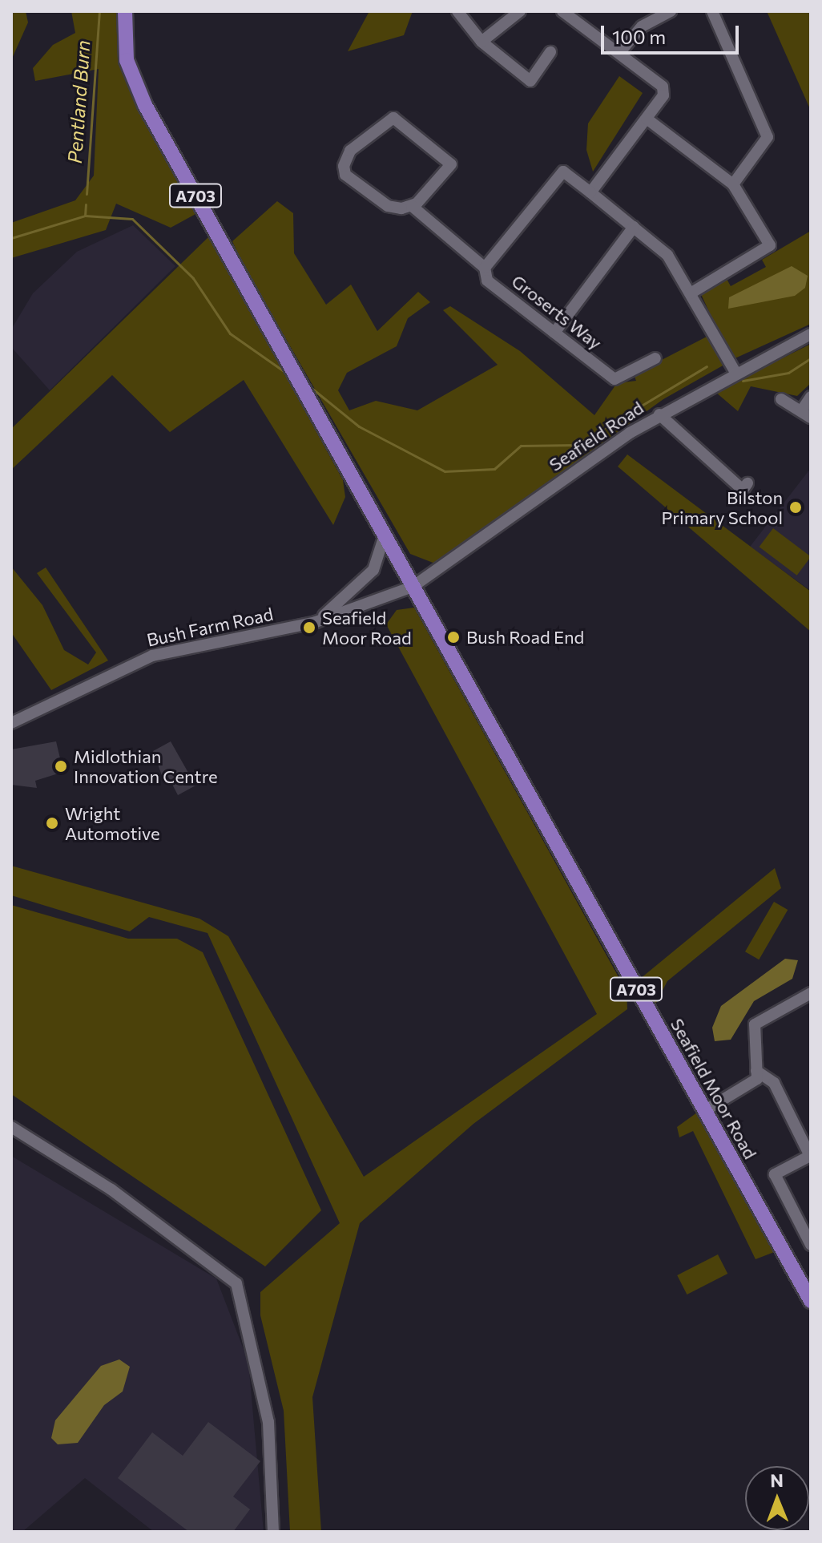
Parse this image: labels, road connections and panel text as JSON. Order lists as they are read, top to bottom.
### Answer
{
  "streets": {
    "main road": ["A703", "Seafield Moor Road"],
    "street": ["Groserts Way", "Seafield Road", "Bush Farm Road"]
  },
  "crossings": [
    ["Seafield Road", "Bush Farm Road"],
    ["Seafield Road", "Seafield Moor Road"],
    ["Bush Farm Road", "Seafield Moor Road"]
  ],
  "water": ["Pentland Burn"],
  "places": [
    "Bilston Primary School",
    "Seafield Moor Road",
    "Bush Road End",
    "Midlothian Innovation Centre",
    "Wright Automotive"
  ],
  "scale_bar": "100 m",
  "north": "top"
}
